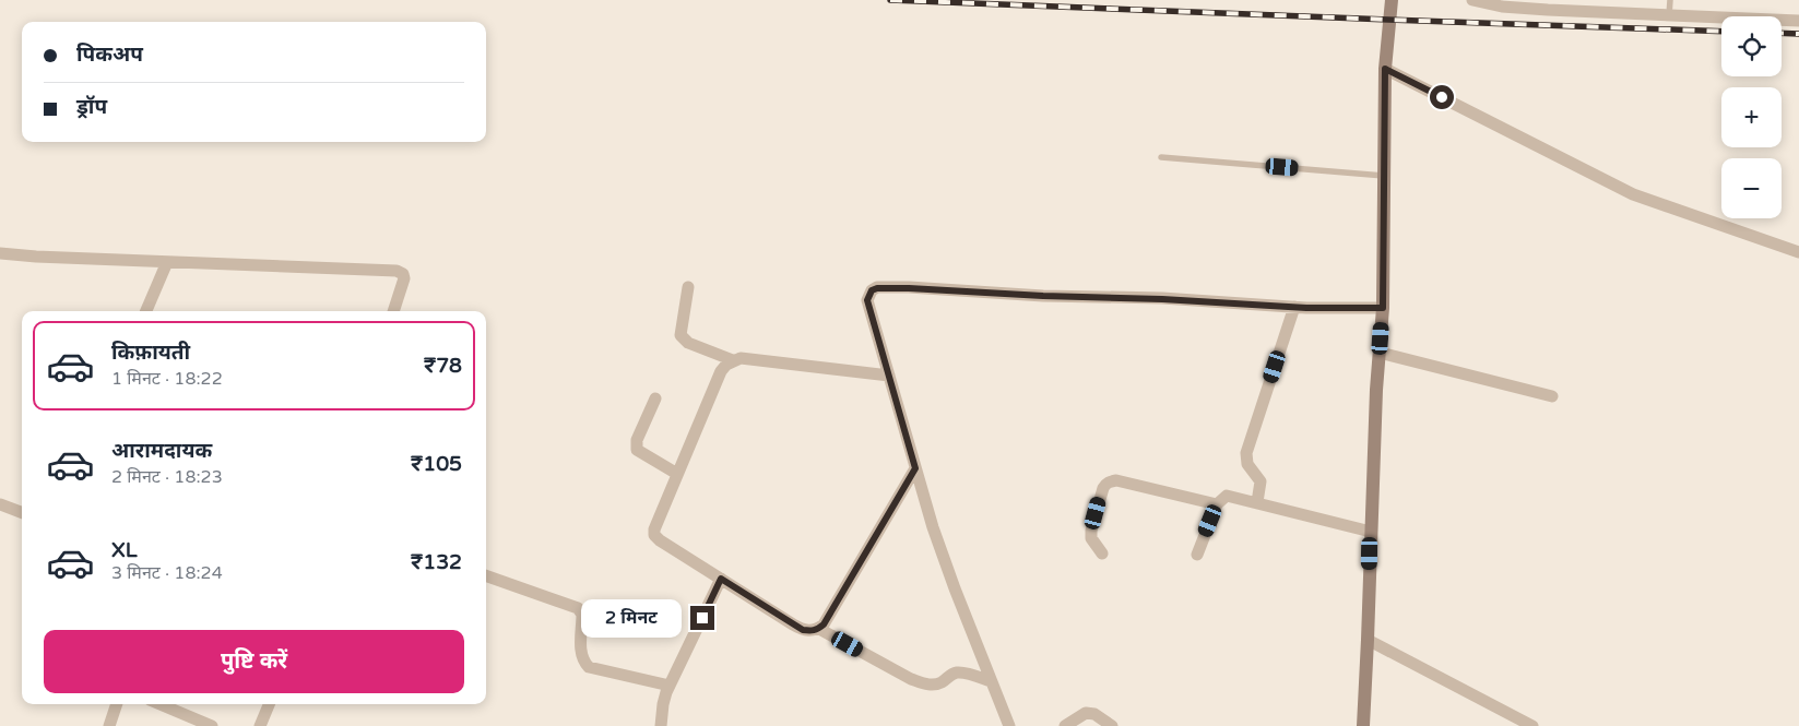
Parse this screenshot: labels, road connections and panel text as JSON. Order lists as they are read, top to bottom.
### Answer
{
  "page": {
    "map_buttons": ["+", "−"],
    "banner": ["पिकअप", "ड्रॉप"],
    "list": [
      {
        "name": "किफ़ायती",
        "note": "1 मिनट · 18:22",
        "value": "₹78"
      },
      {
        "name": "आरामदायक",
        "note": "2 मिनट · 18:23",
        "value": "₹105"
      },
      {
        "name": "XL",
        "note": "3 मिनट · 18:24",
        "value": "₹132"
      }
    ],
    "bubble": "2 मिनट",
    "buttons": "पुष्टि करें"
  }
}
